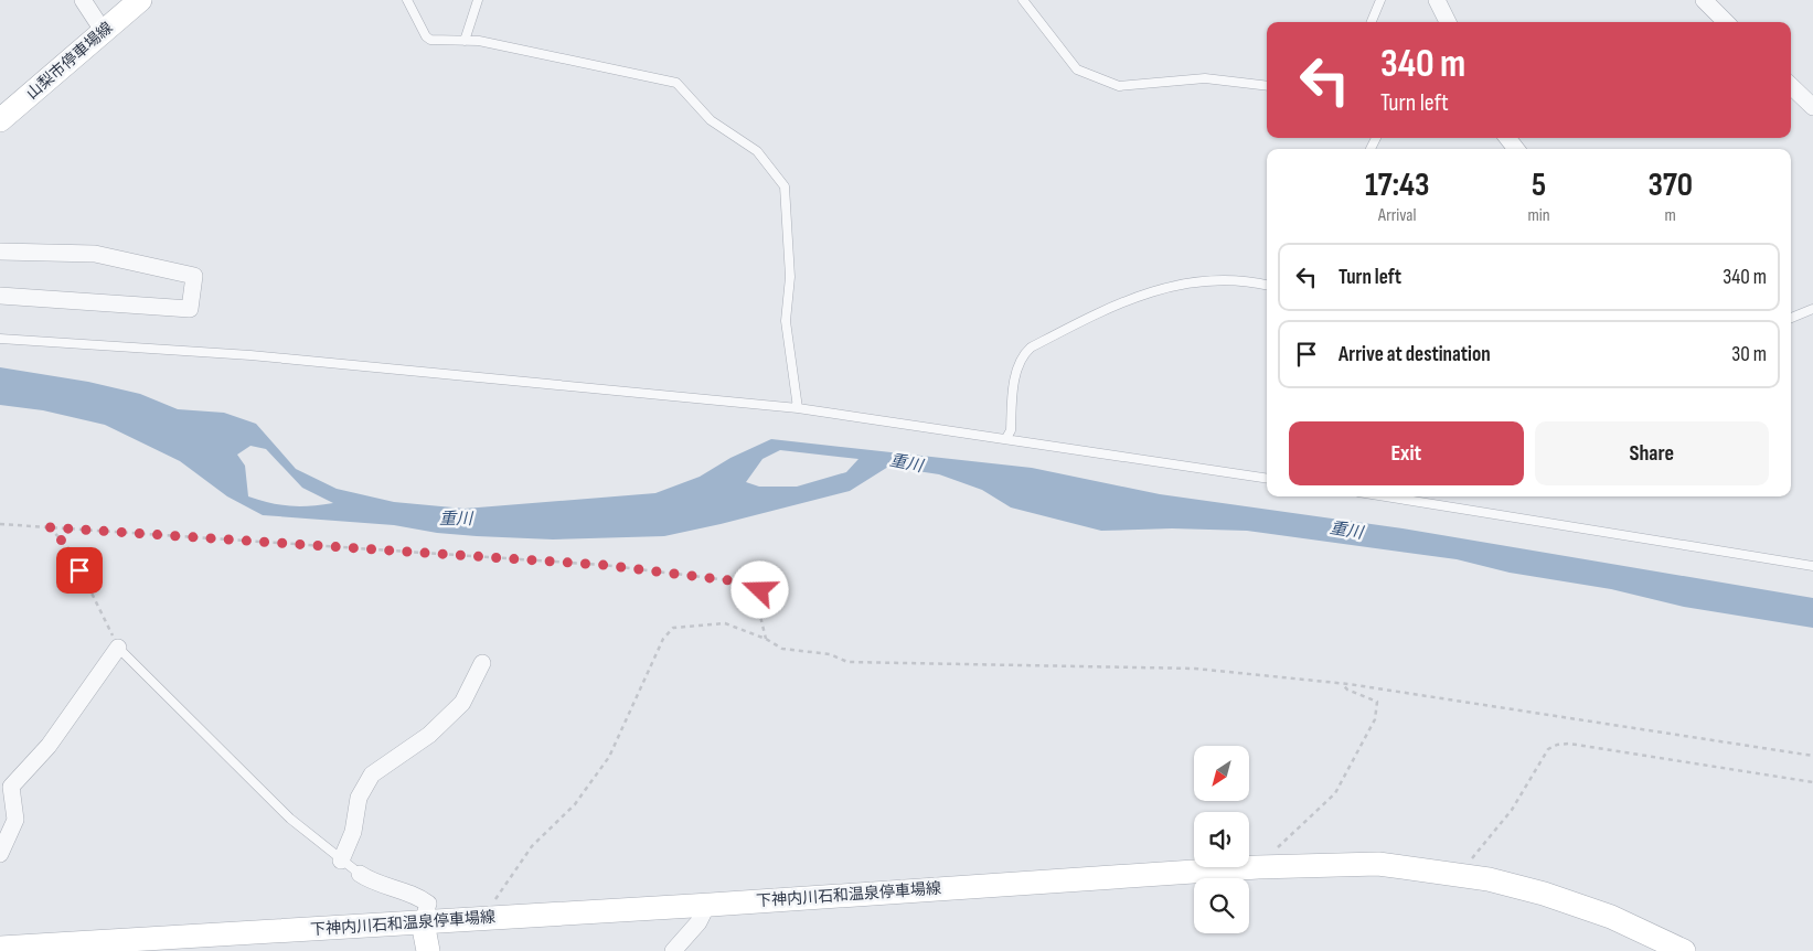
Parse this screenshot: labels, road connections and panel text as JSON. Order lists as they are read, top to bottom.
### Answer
{
  "streets": {
    "main road": ["山梨市停車場線", "下神内川石和温泉停車場線"]
  },
  "water": ["重川"],
  "north": "bottom left",
  "page": {
    "turn": ["340 m", "Turn left"],
    "eta": [
      "17:43",
      "Arrival",
      "5",
      "min",
      "370",
      "m"
    ],
    "list": [
      {
        "name": "Turn left",
        "value": "340 m"
      },
      {
        "name": "Arrive at destination",
        "value": "30 m"
      }
    ],
    "buttons": ["Exit", "Share"]
  }
}
